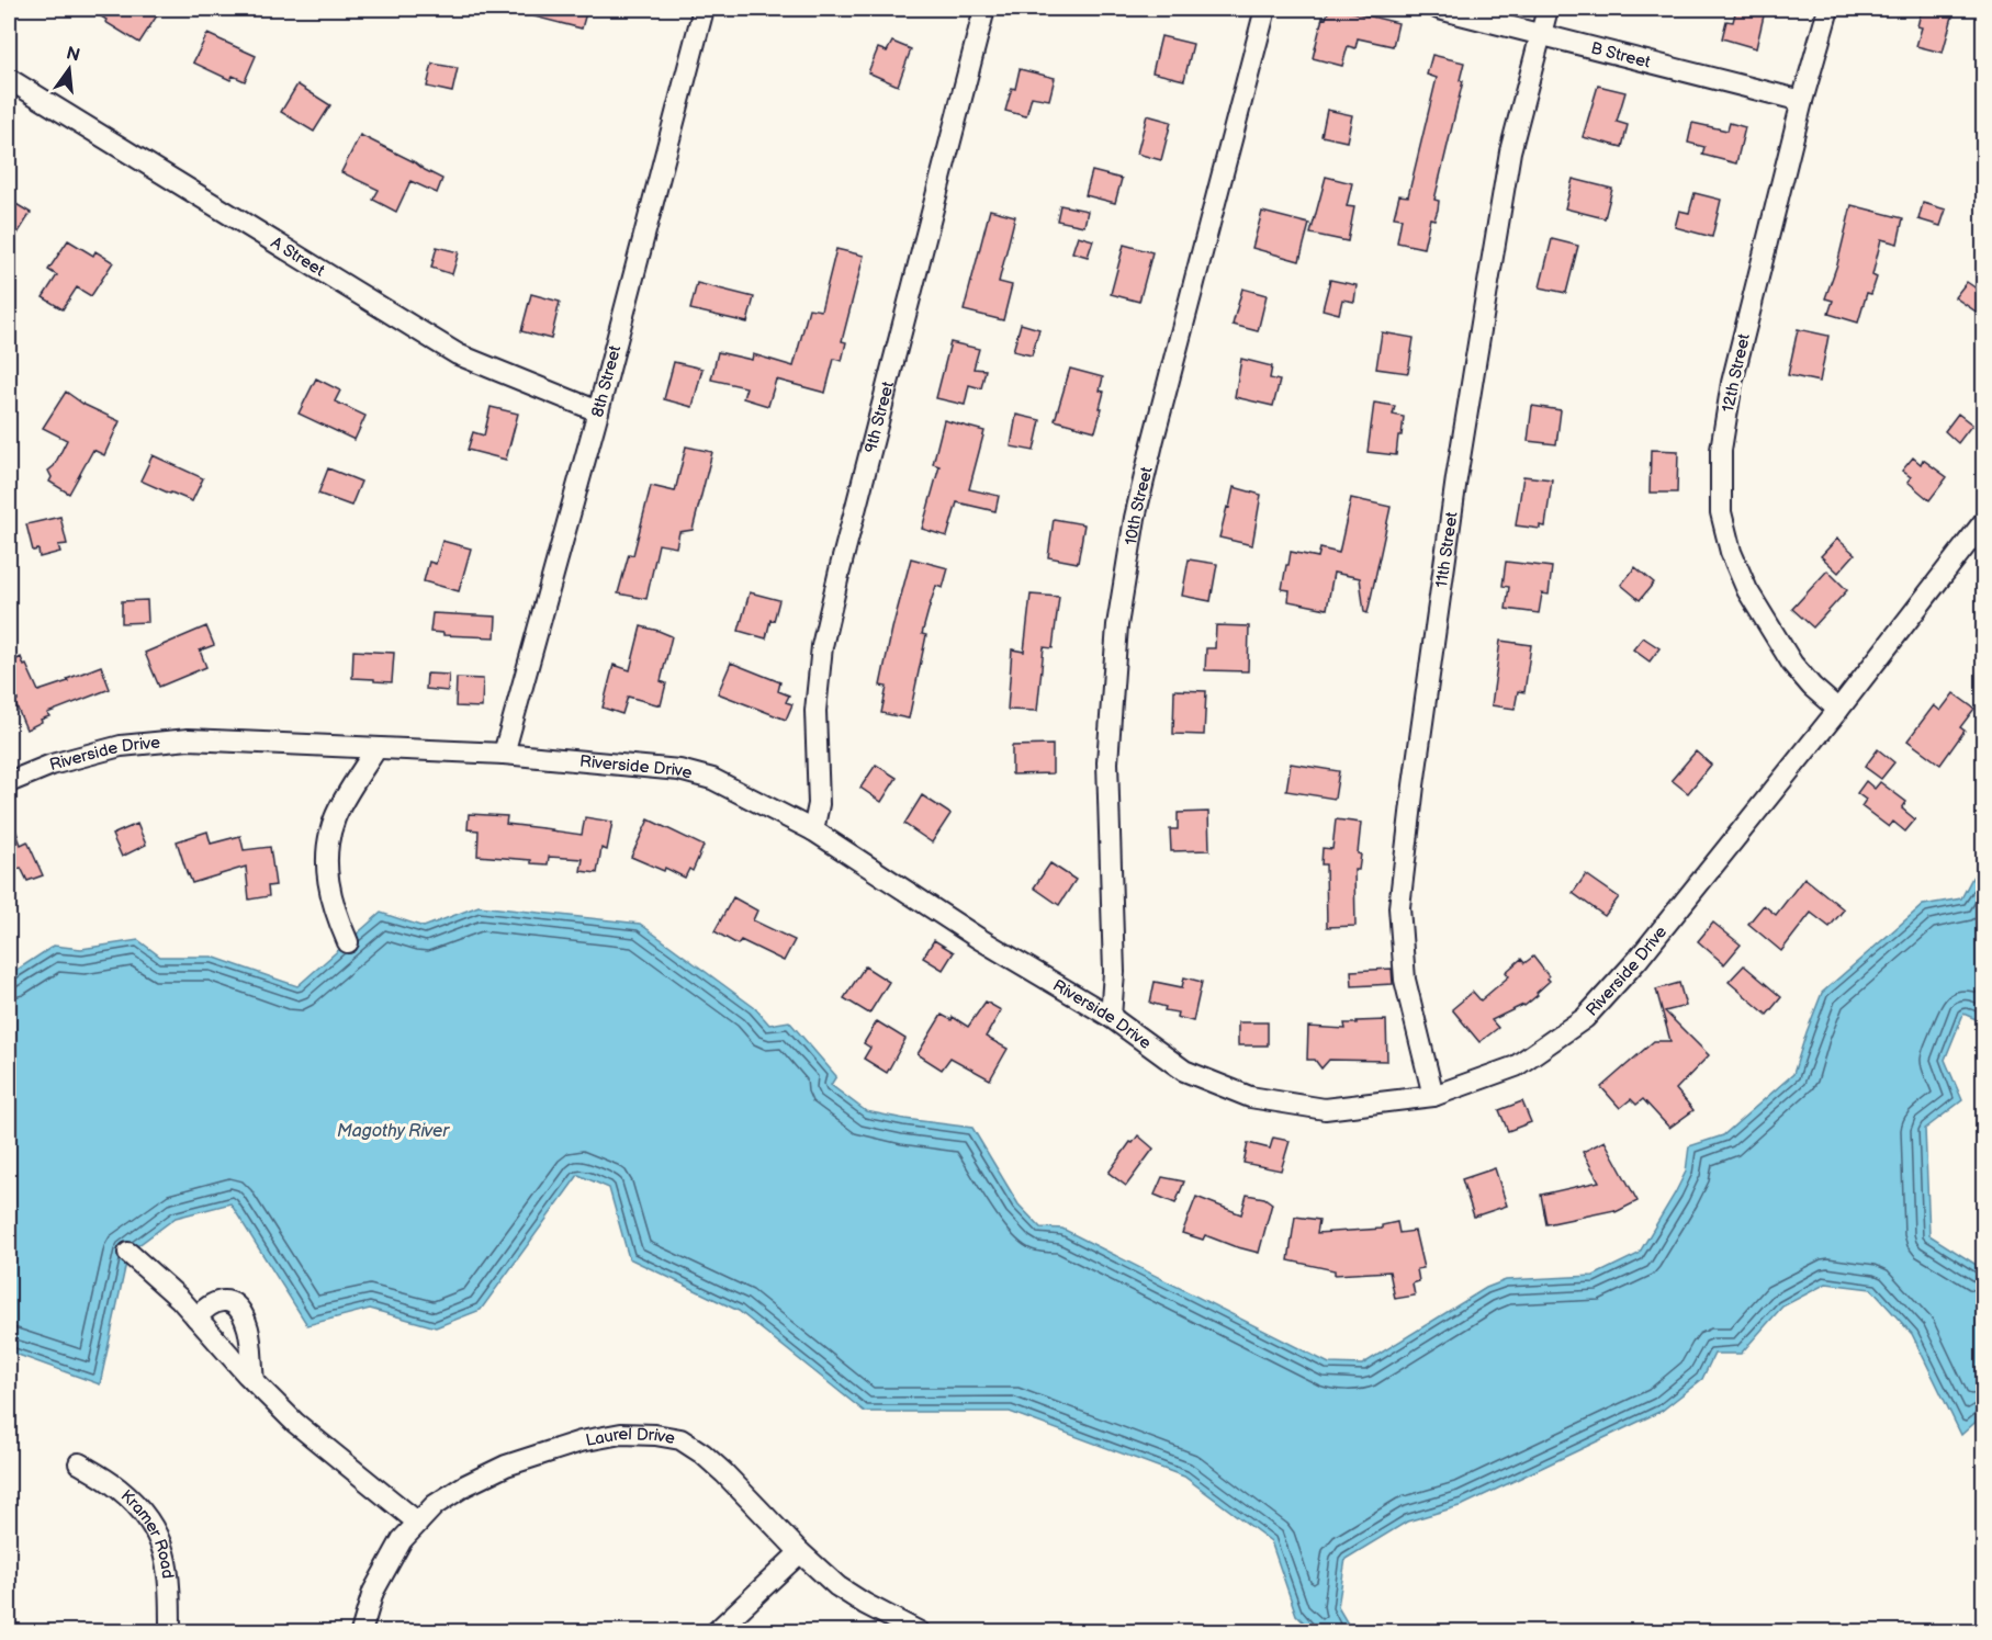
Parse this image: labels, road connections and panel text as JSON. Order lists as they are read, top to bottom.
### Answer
{
  "streets": {
    "street": [
      "B Street",
      "A Street",
      "12th Street",
      "8th Street",
      "9th Street",
      "10th Street",
      "11th Street",
      "Riverside Drive",
      "Laurel Drive",
      "Kramer Road"
    ]
  },
  "crossings": [
    ["B Street", "12th Street"],
    ["B Street", "11th Street"],
    ["A Street", "8th Street"],
    ["12th Street", "Riverside Drive"],
    ["8th Street", "Riverside Drive"],
    ["9th Street", "Riverside Drive"],
    ["10th Street", "Riverside Drive"],
    ["11th Street", "Riverside Drive"]
  ],
  "water": ["Magothy River"],
  "north": "top"
}
